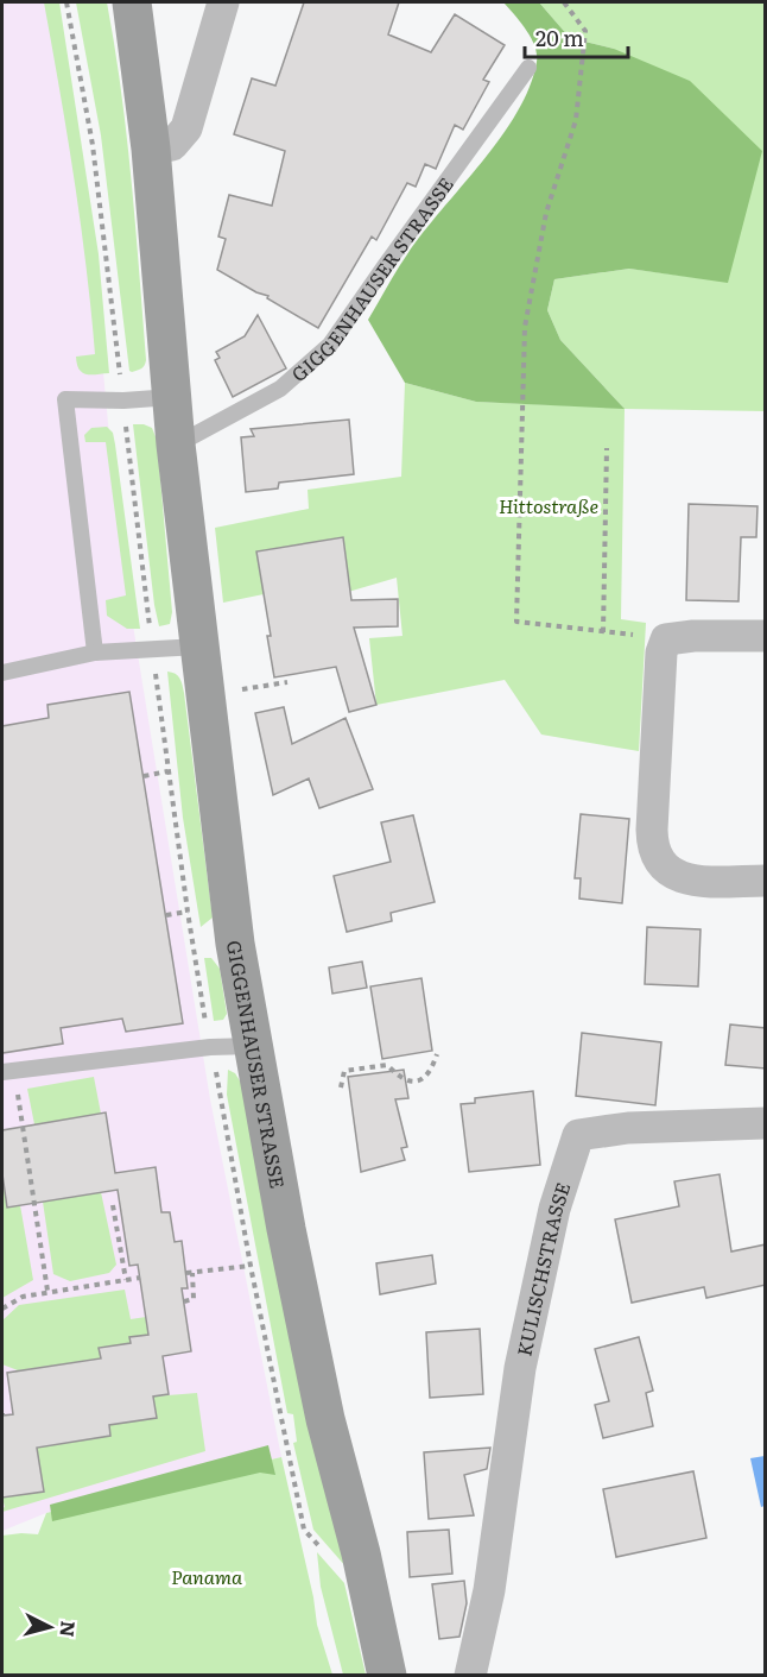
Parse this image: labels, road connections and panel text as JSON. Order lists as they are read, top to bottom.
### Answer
{
  "streets": {
    "main road": ["GIGGENHAUSER STRASSE"],
    "street": ["KULISCHSTRASSE"]
  },
  "parks": ["Hittostraße", "Panama"],
  "scale_bar": "20 m",
  "north": "right"
}
